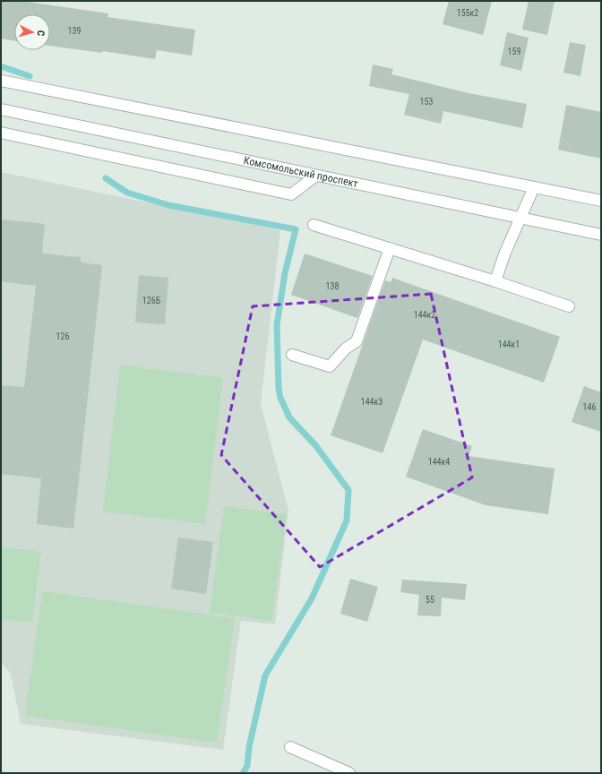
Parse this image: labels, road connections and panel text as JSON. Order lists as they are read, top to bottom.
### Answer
{
  "streets": {
    "street": ["Комсомольский проспект"]
  },
  "house_numbers": [
    "155к2",
    "139",
    "159",
    "153",
    "138",
    "126Б",
    "144к2",
    "126",
    "144к1",
    "144к3",
    "146",
    "144к4",
    "55"
  ],
  "north": "right"
}
